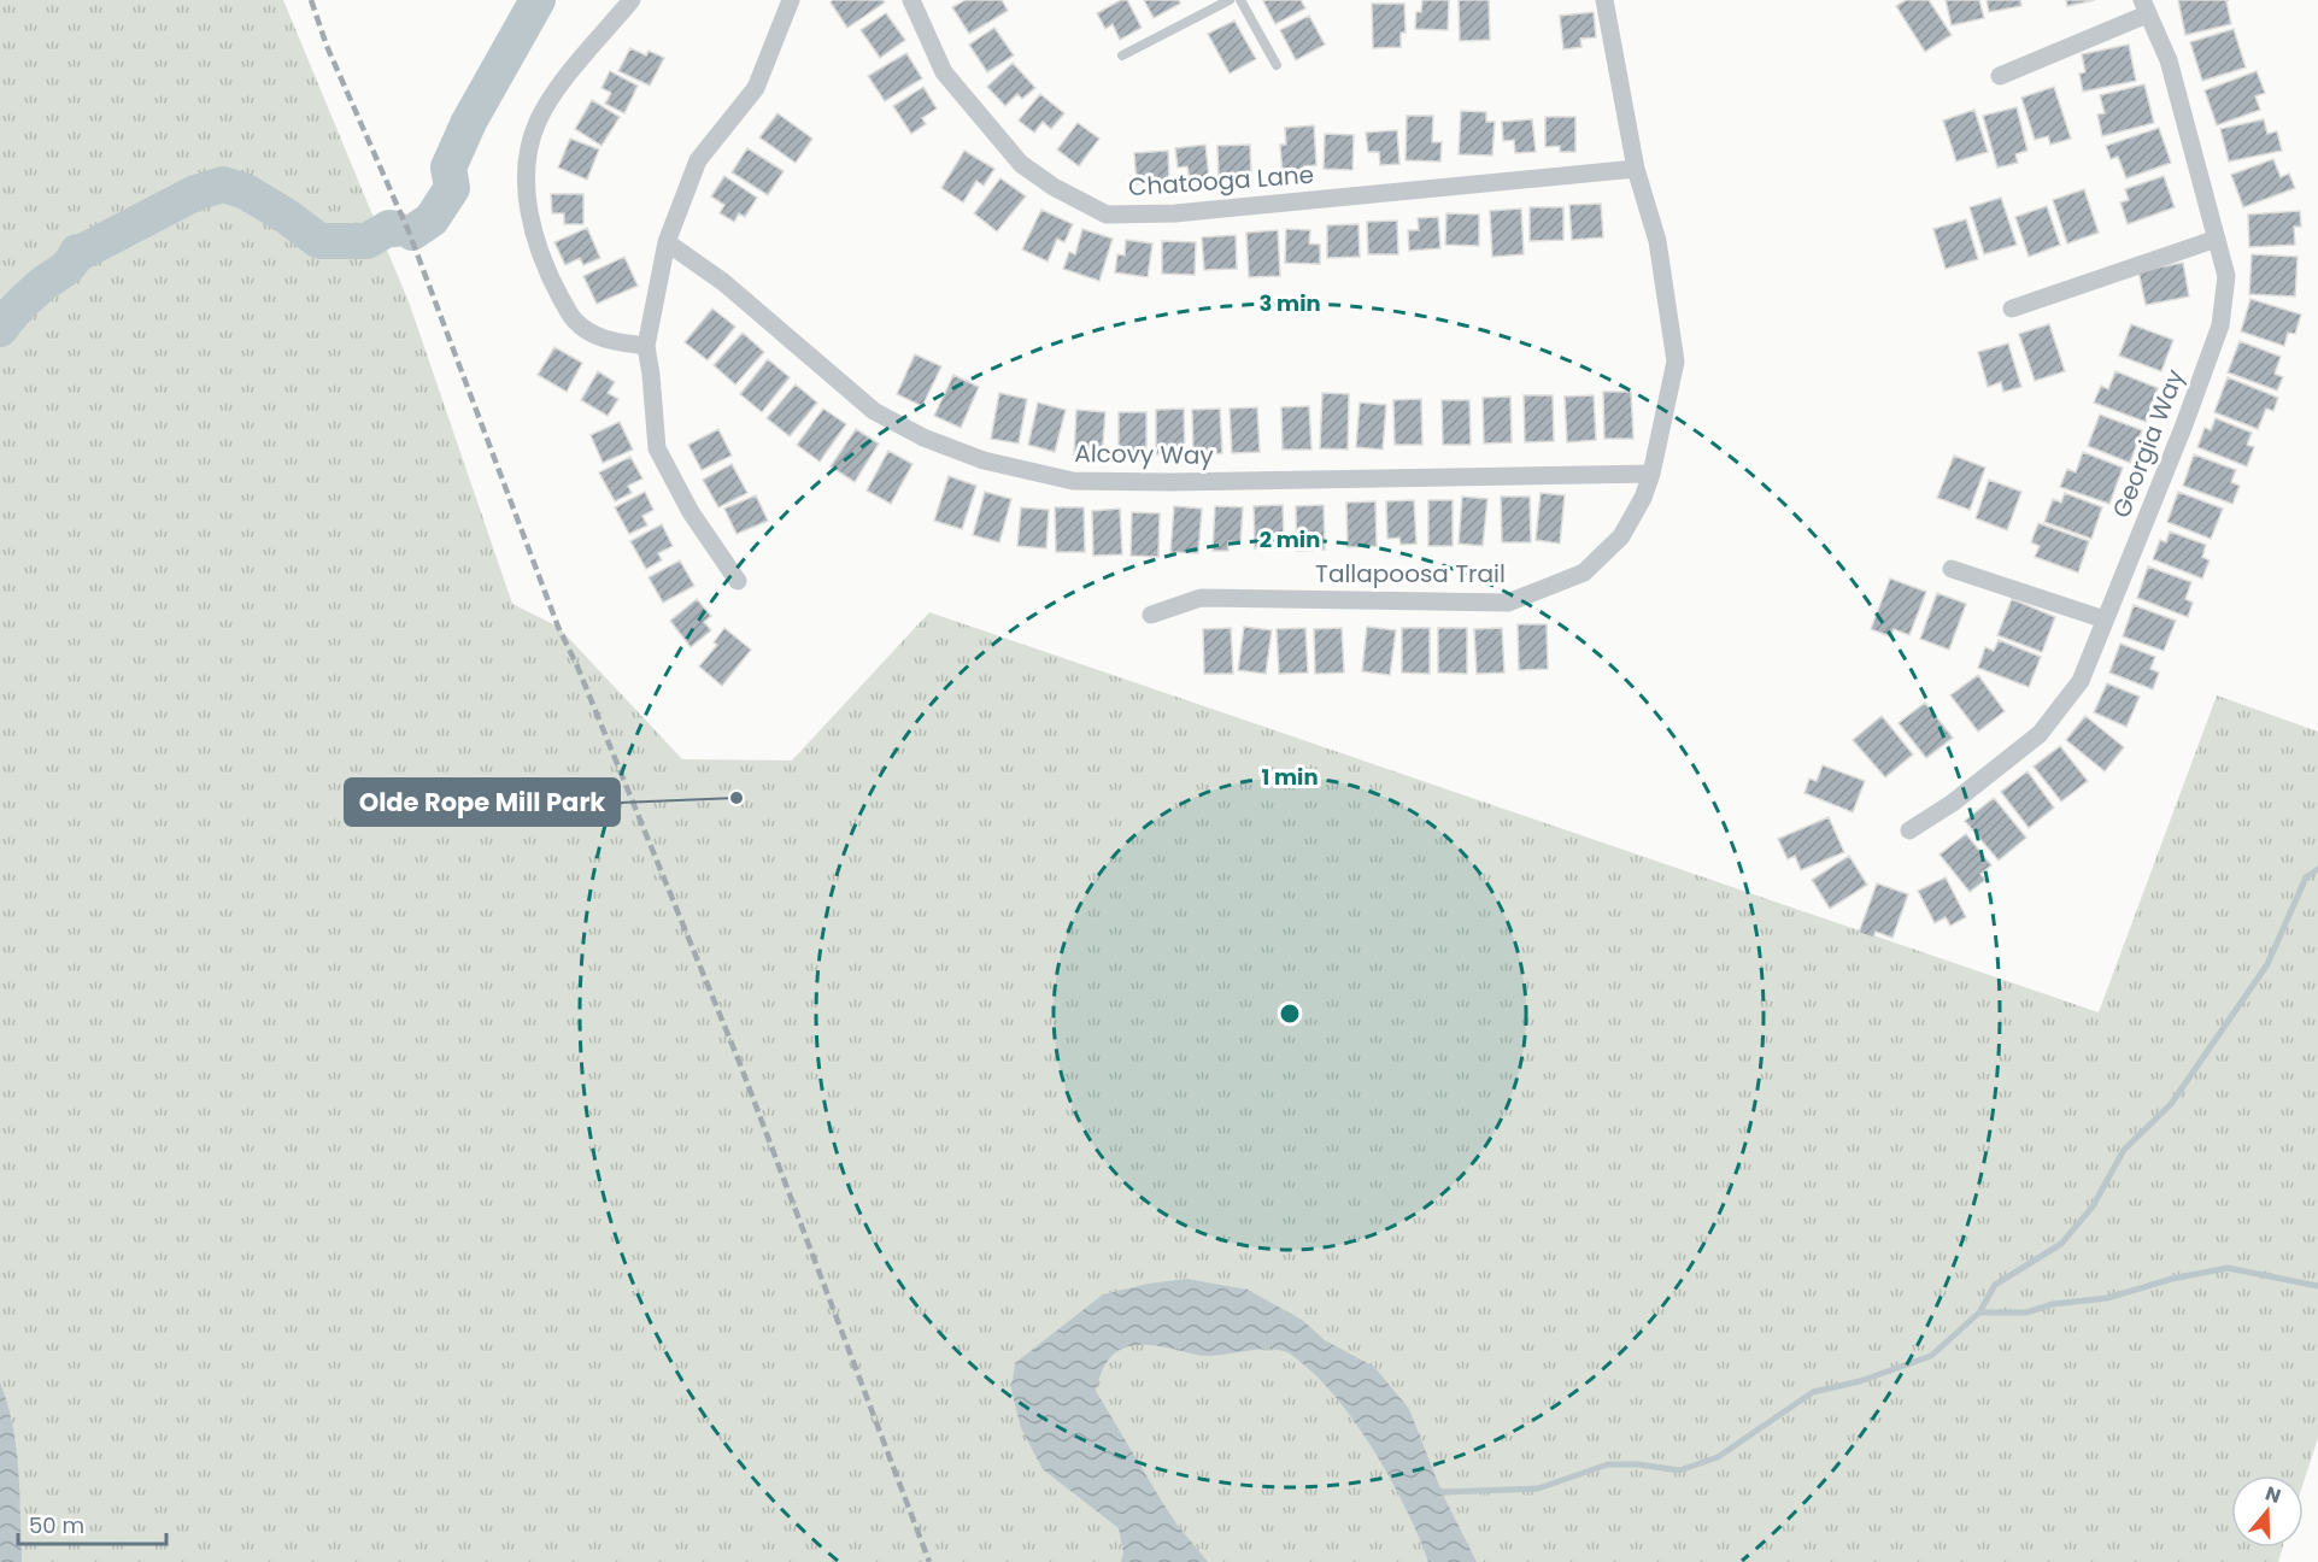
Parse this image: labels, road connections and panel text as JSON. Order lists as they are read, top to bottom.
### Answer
{
  "streets": {
    "street": [
      "Chatooga Lane",
      "Georgia Way",
      "Alcovy Way",
      "Tallapoosa Trail"
    ]
  },
  "crossings": [
    ["Chatooga Lane", "Tallapoosa Trail"],
    ["Alcovy Way", "Tallapoosa Trail"]
  ],
  "places": ["Olde Rope Mill Park"],
  "scale_bar": "50 m",
  "north": "top",
  "rings": ["3 min", "2 min", "1 min"]
}
